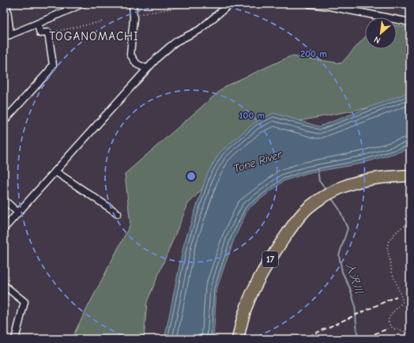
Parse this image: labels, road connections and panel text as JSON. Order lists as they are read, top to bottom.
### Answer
{
  "streets": {
    "highway": ["17"]
  },
  "districts": ["TOGANOMACHI"],
  "water": ["Tone River", "入沢川"],
  "north": "bottom left",
  "rings": ["200 m", "100 m"]
}
